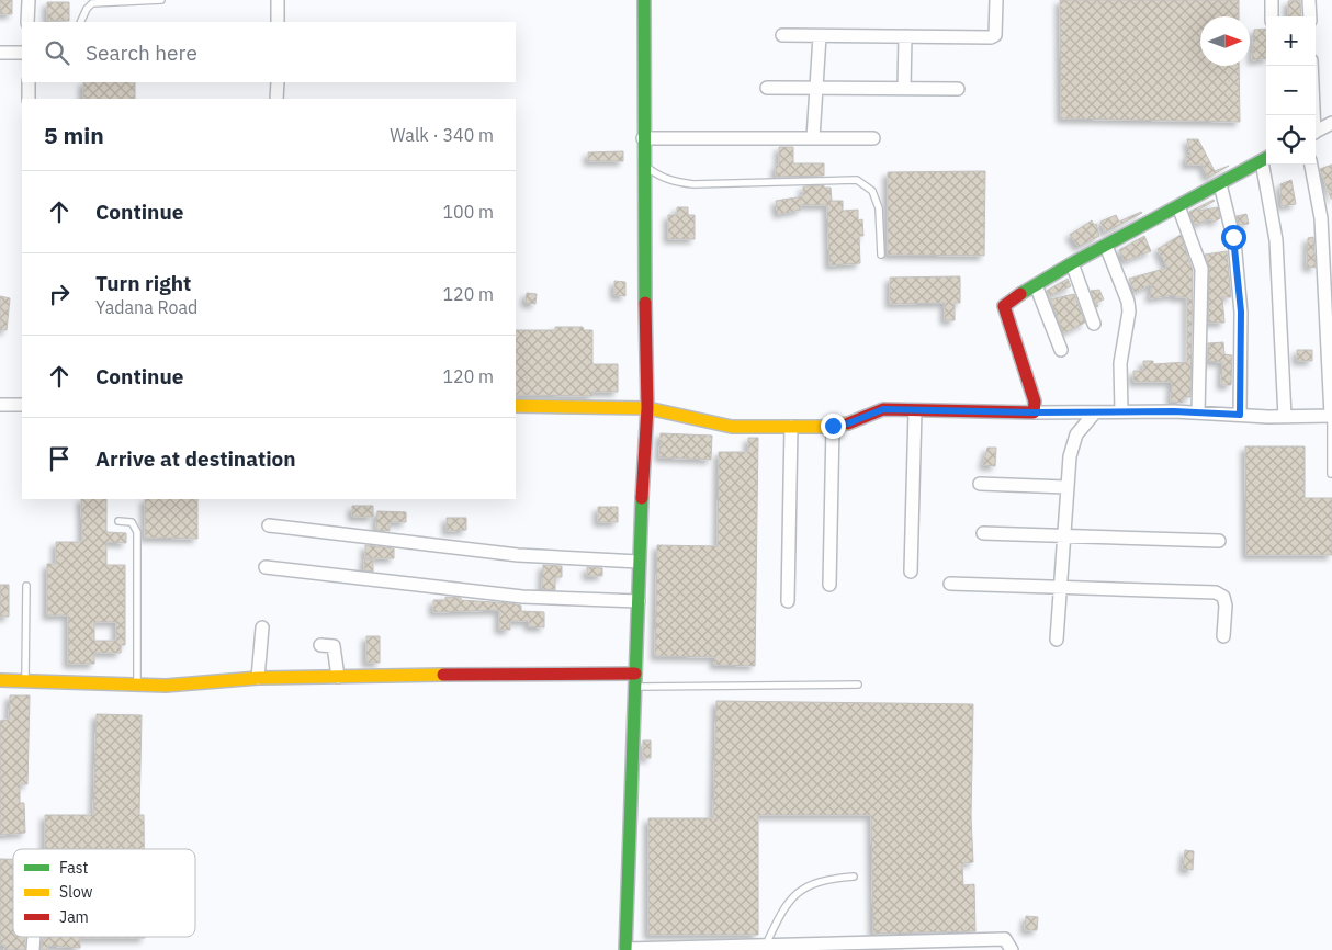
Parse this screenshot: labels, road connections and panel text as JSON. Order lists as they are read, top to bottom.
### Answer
{
  "legend": ["Fast", "Slow", "Jam"],
  "north": "right",
  "page": {
    "map_buttons": ["+", "−"],
    "search": "Search here",
    "heading": ["5 min", "Walk · 340 m"],
    "list": [
      ["Continue", "100 m"],
      ["Turn right", "Yadana Road", "120 m"],
      ["Continue", "120 m"],
      "Arrive at destination"
    ]
  }
}
